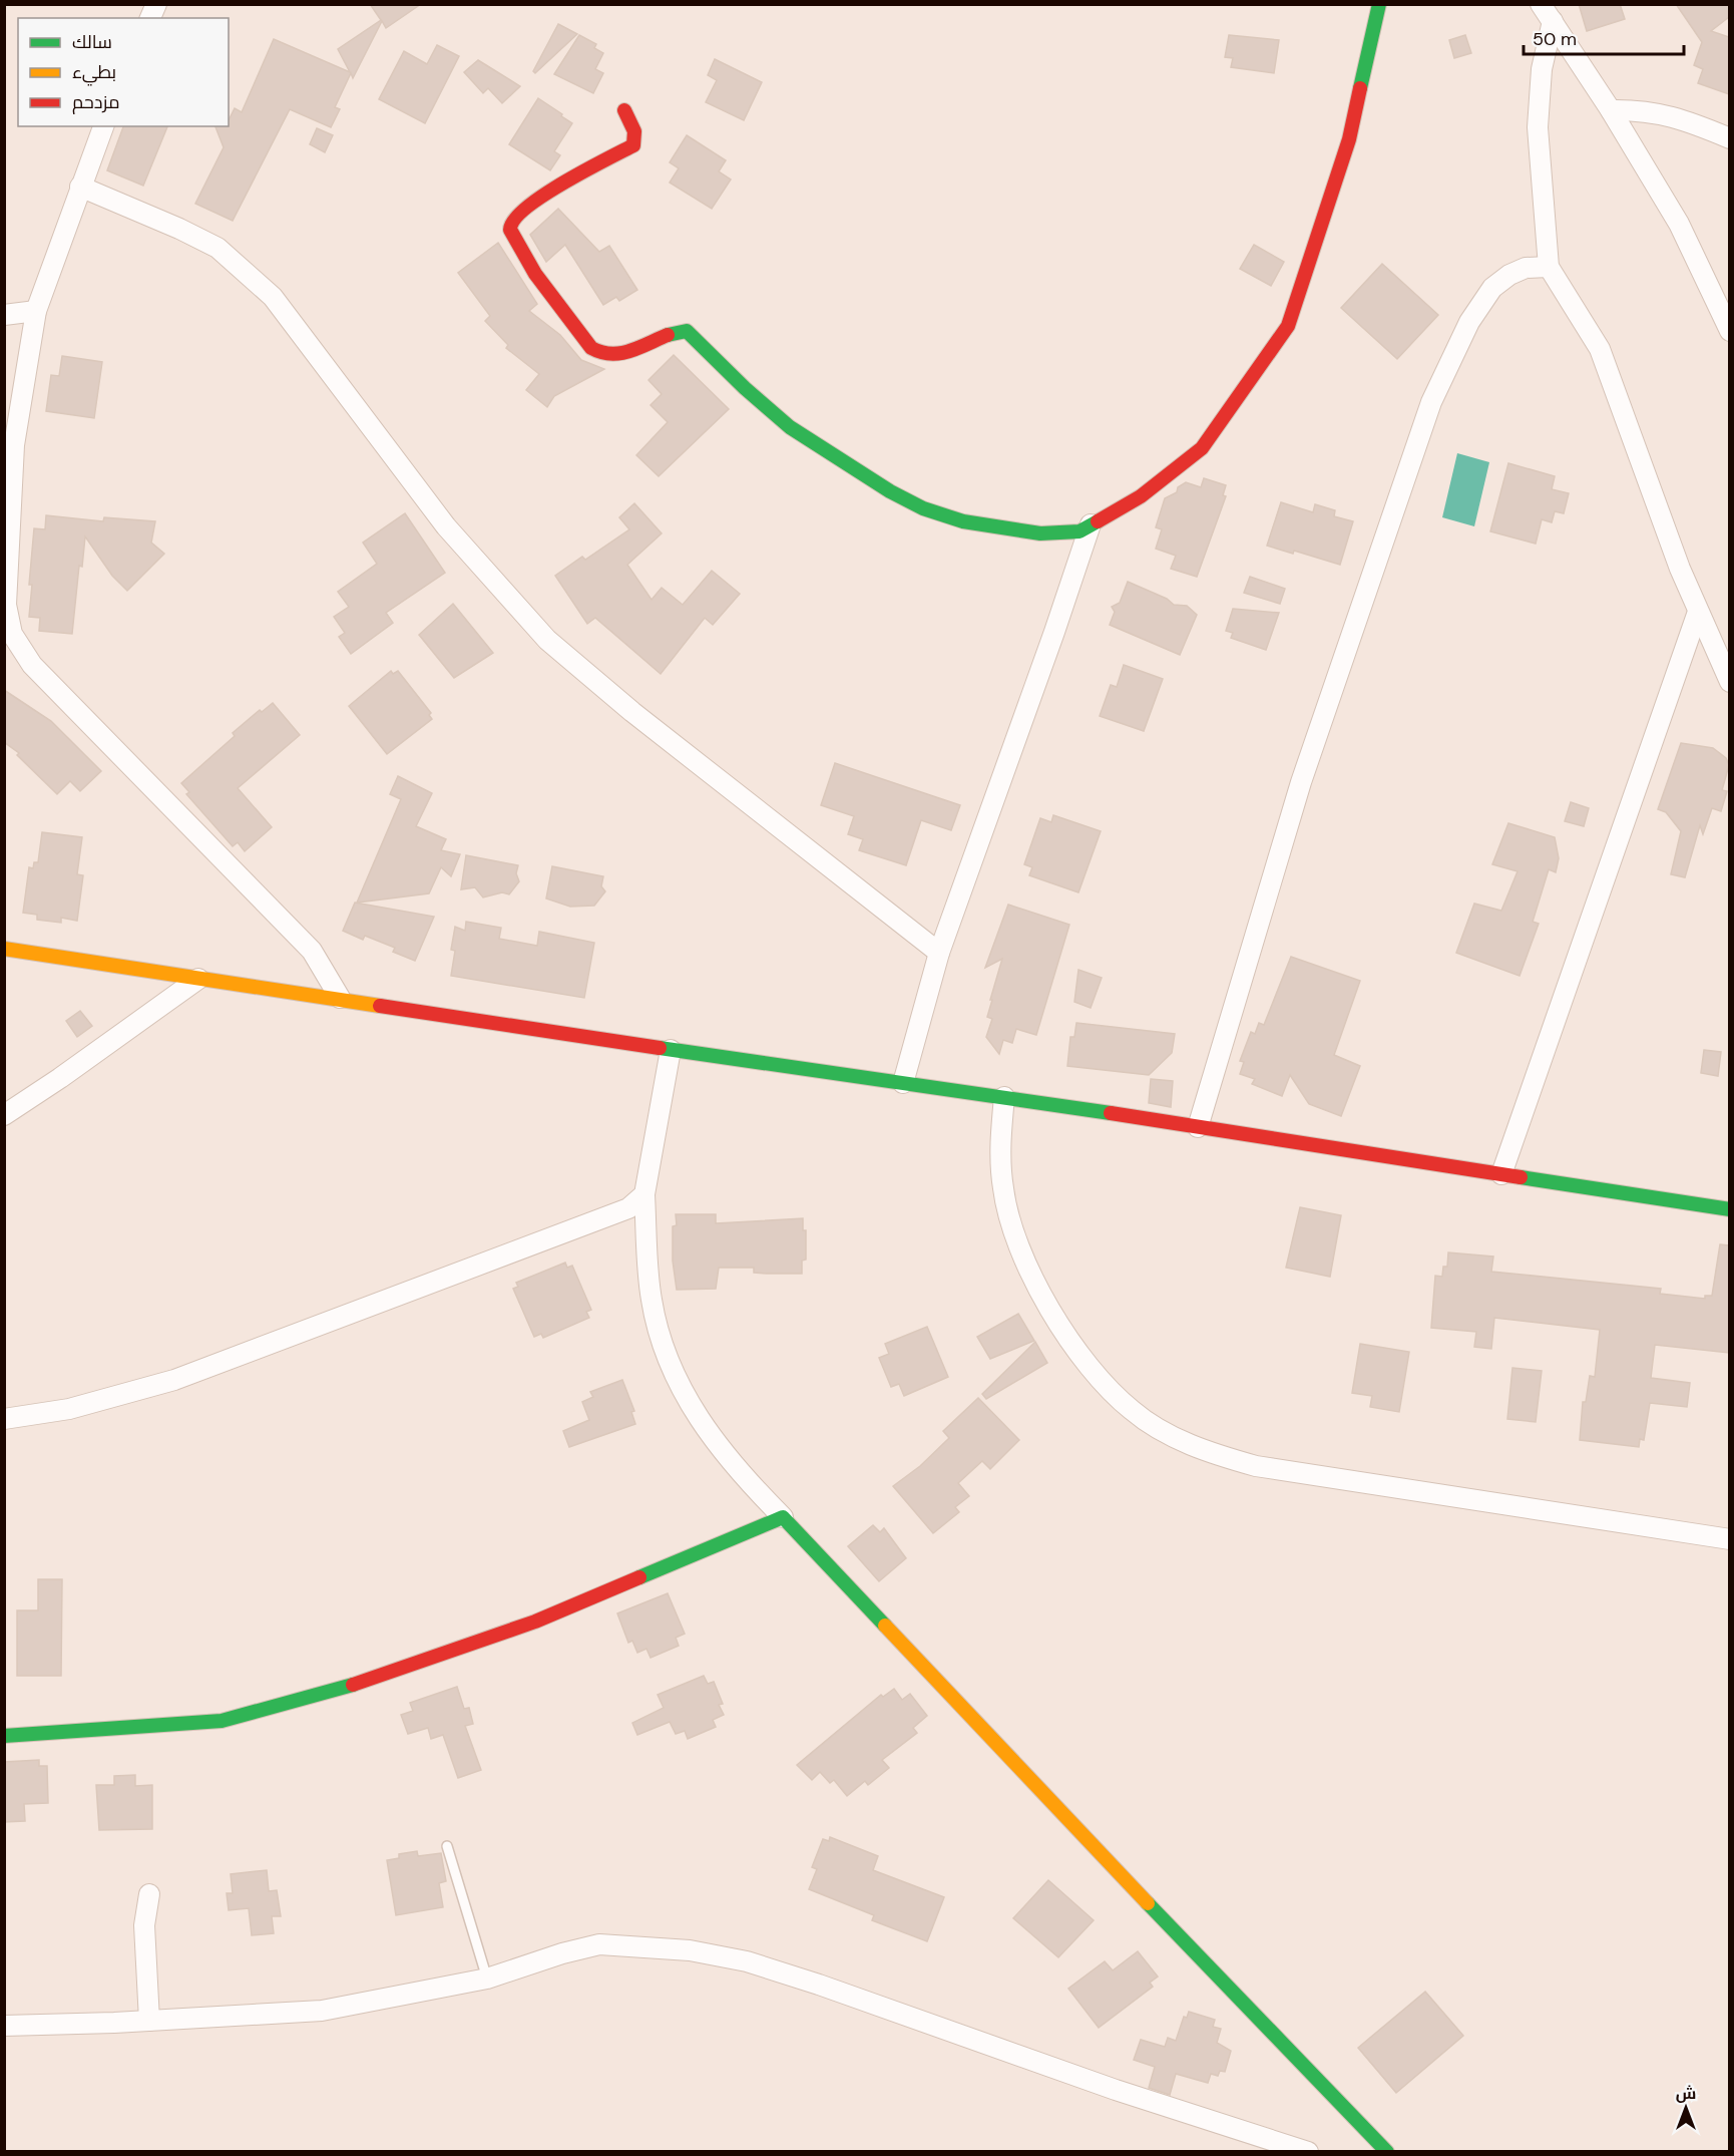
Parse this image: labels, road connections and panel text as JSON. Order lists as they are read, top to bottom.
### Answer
{
  "legend": ["سالك", "بطيء", "مزدحم"],
  "scale_bar": "50 m",
  "north": "top"
}
